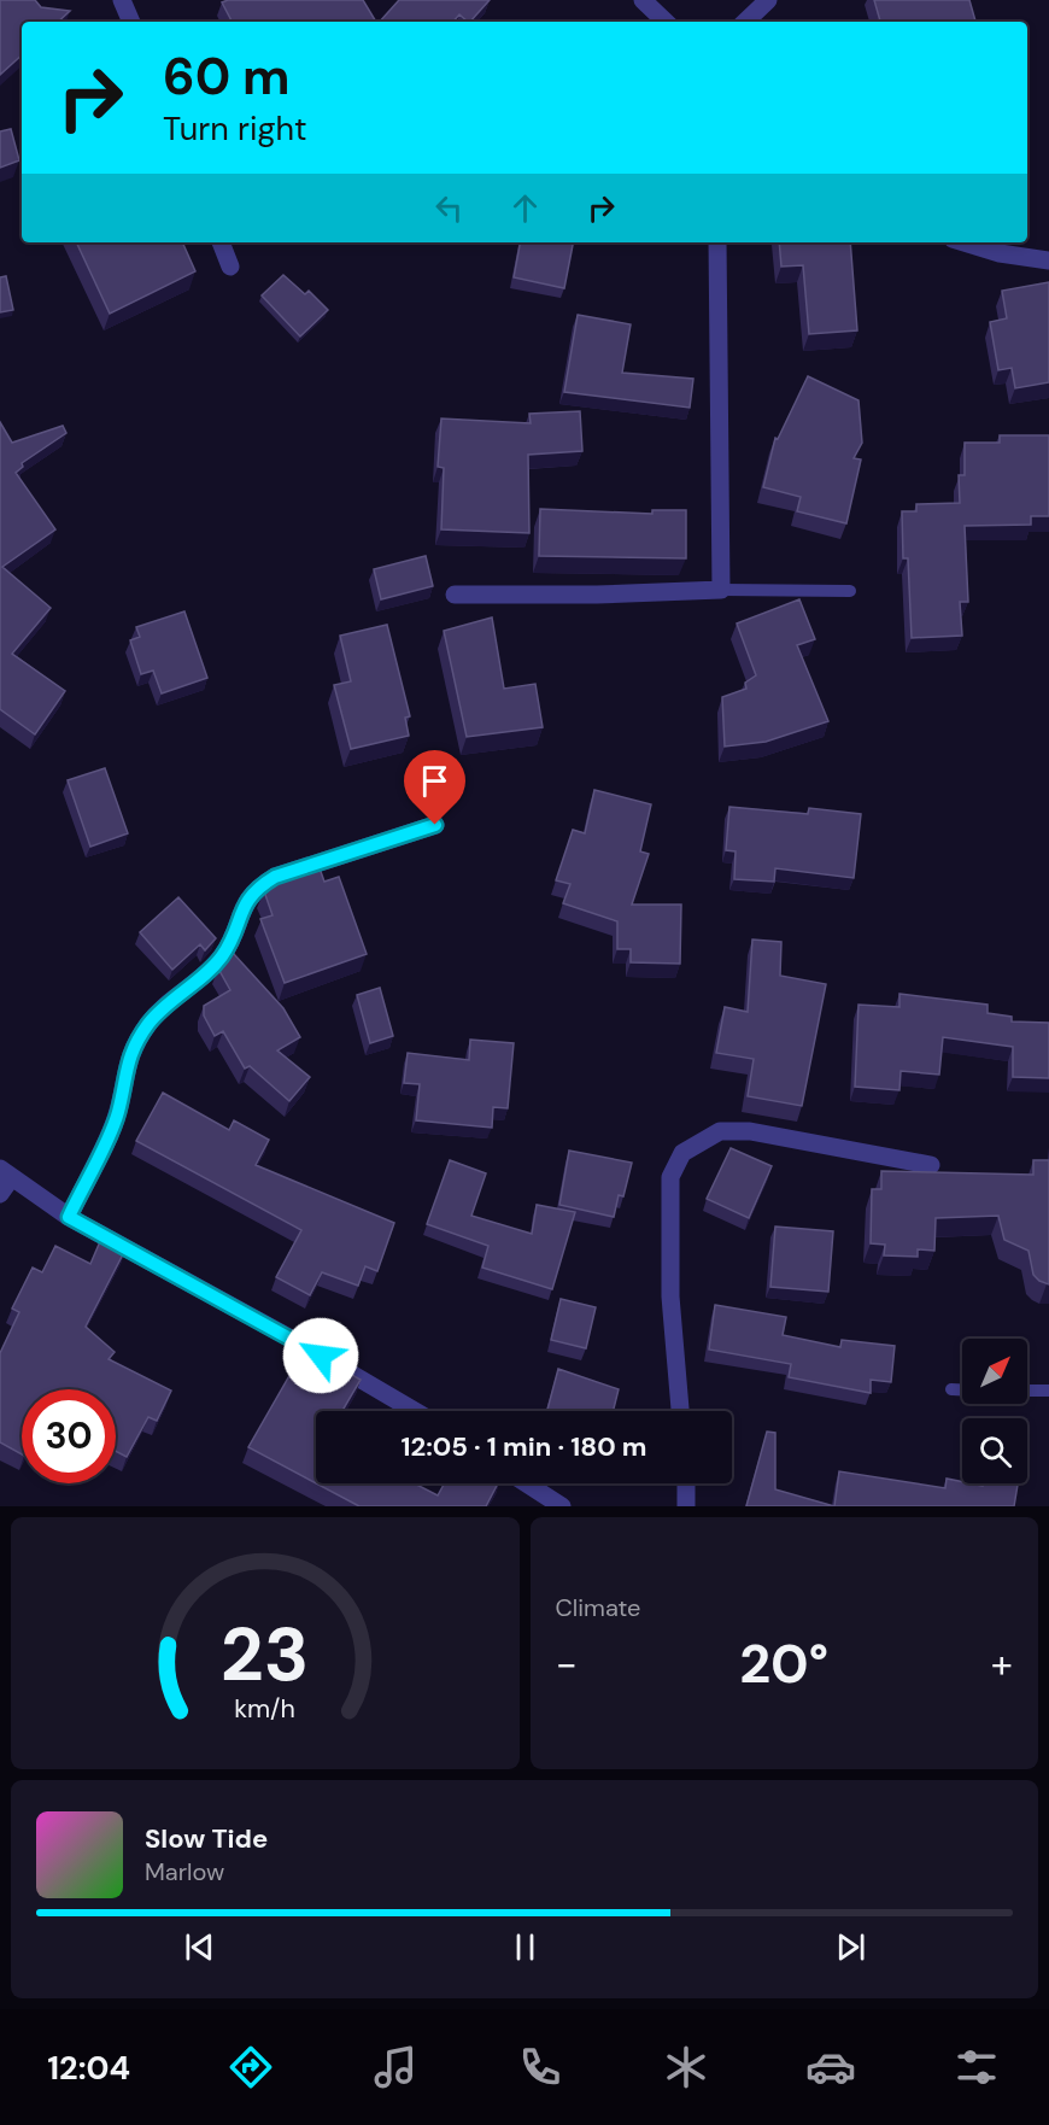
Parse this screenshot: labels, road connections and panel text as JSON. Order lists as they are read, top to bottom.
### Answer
{
  "north": "top right",
  "page": {
    "turn": ["60 m", "Turn right"],
    "limit": "30",
    "trip": "12:05 · 1 min · 180 m",
    "tile": "Climate",
    "heat": ["−", "20°", "+"],
    "song": ["Slow Tide", "Marlow"],
    "tabs": "12:04",
    "gauge": ["23", "km/h"]
  }
}
